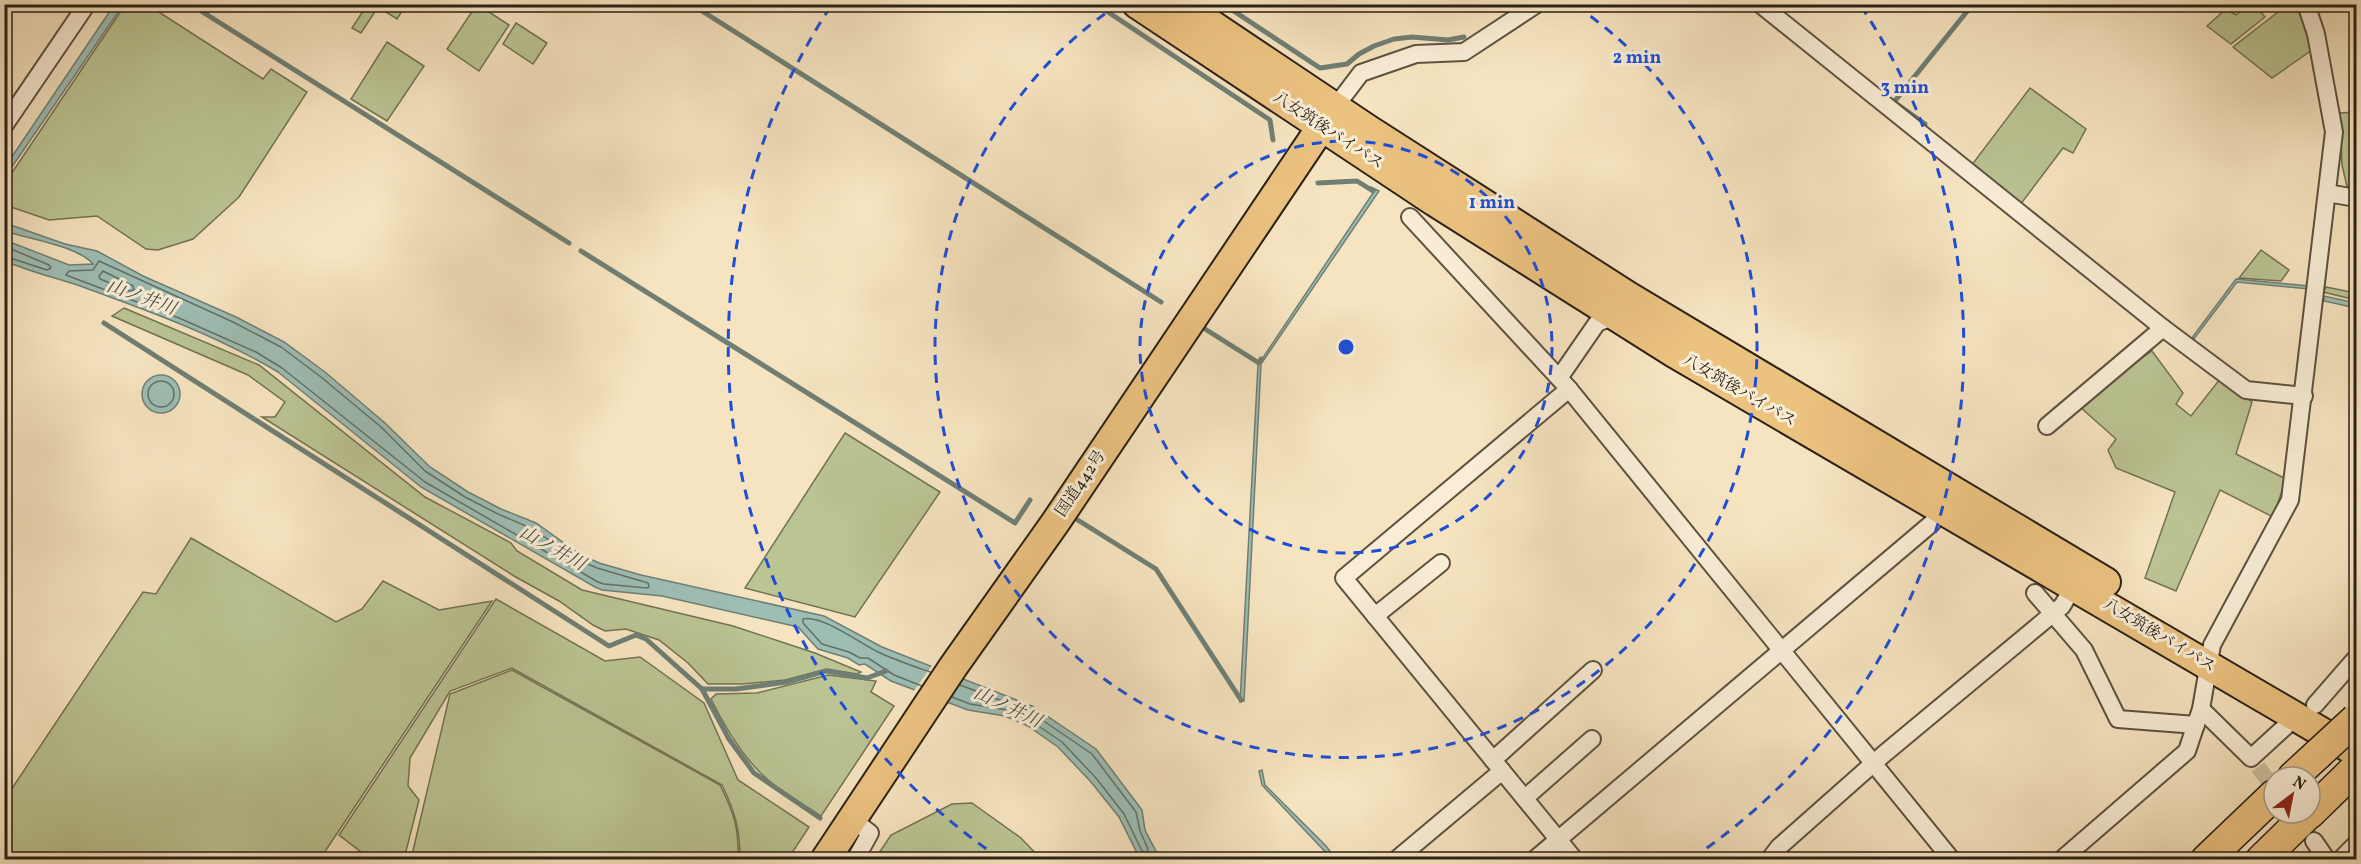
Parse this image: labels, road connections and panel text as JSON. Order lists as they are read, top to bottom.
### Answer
{
  "streets": {
    "highway": ["八女筑後バイパス", "国道442号"]
  },
  "crossings": [
    ["八女筑後バイパス", "国道442号"]
  ],
  "water": ["山ノ井川"],
  "north": "top right",
  "rings": ["2 min", "3 min", "1 min"]
}
